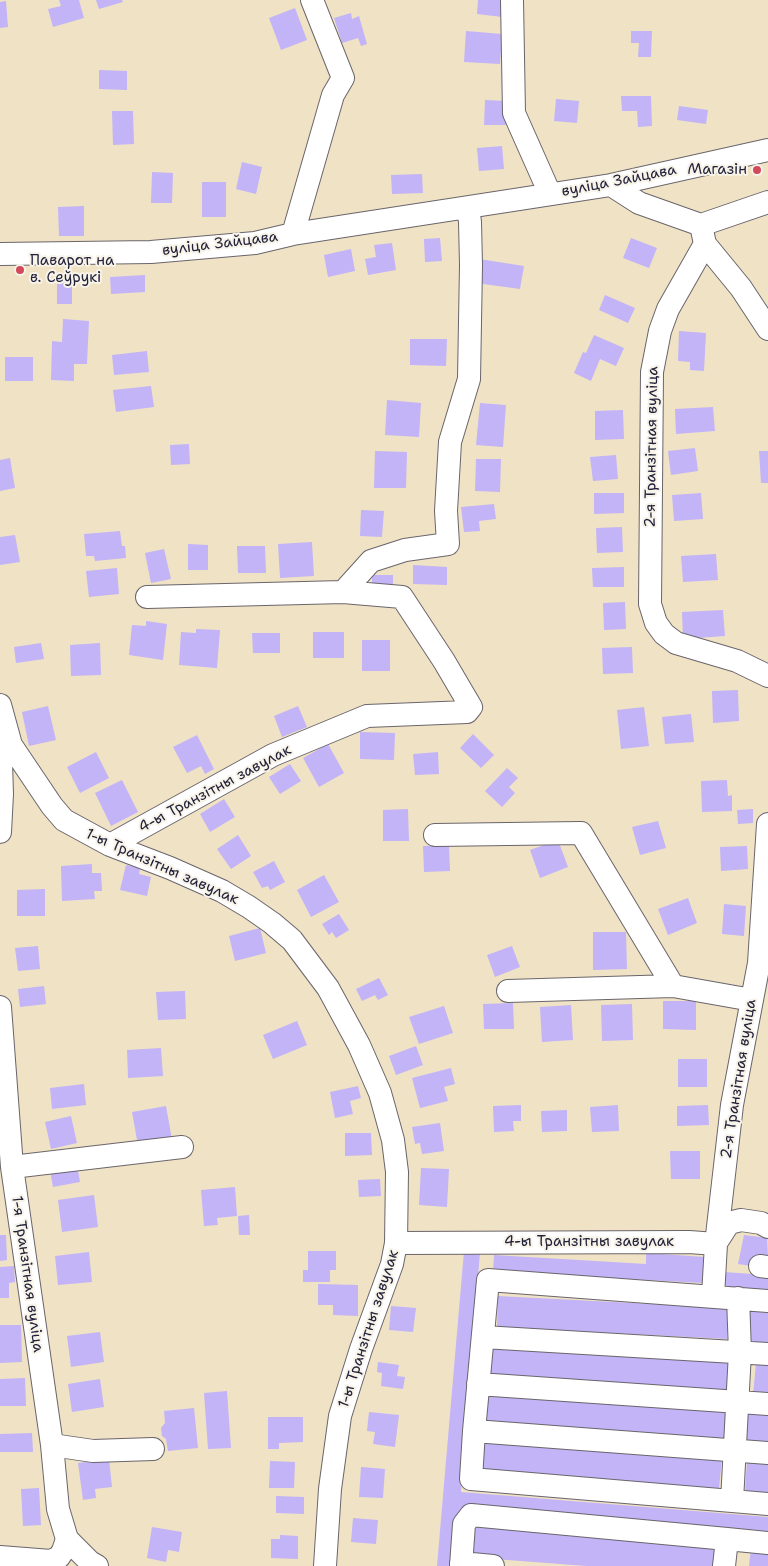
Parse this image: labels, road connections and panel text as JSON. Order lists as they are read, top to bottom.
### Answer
{
  "streets": {
    "street": [
      "вуліца Зайцава",
      "2-я Транзітная вуліца",
      "4-ы Транзітны завулак",
      "1-ы Транзітны завулак",
      "1-я Транзітная вуліца"
    ]
  },
  "crossings": [
    ["2-я Транзітная вуліца", "4-ы Транзітны завулак"],
    ["4-ы Транзітны завулак", "1-ы Транзітны завулак"]
  ],
  "places": ["Магазін", "Паварот на в. Сеўрукі"]
}
